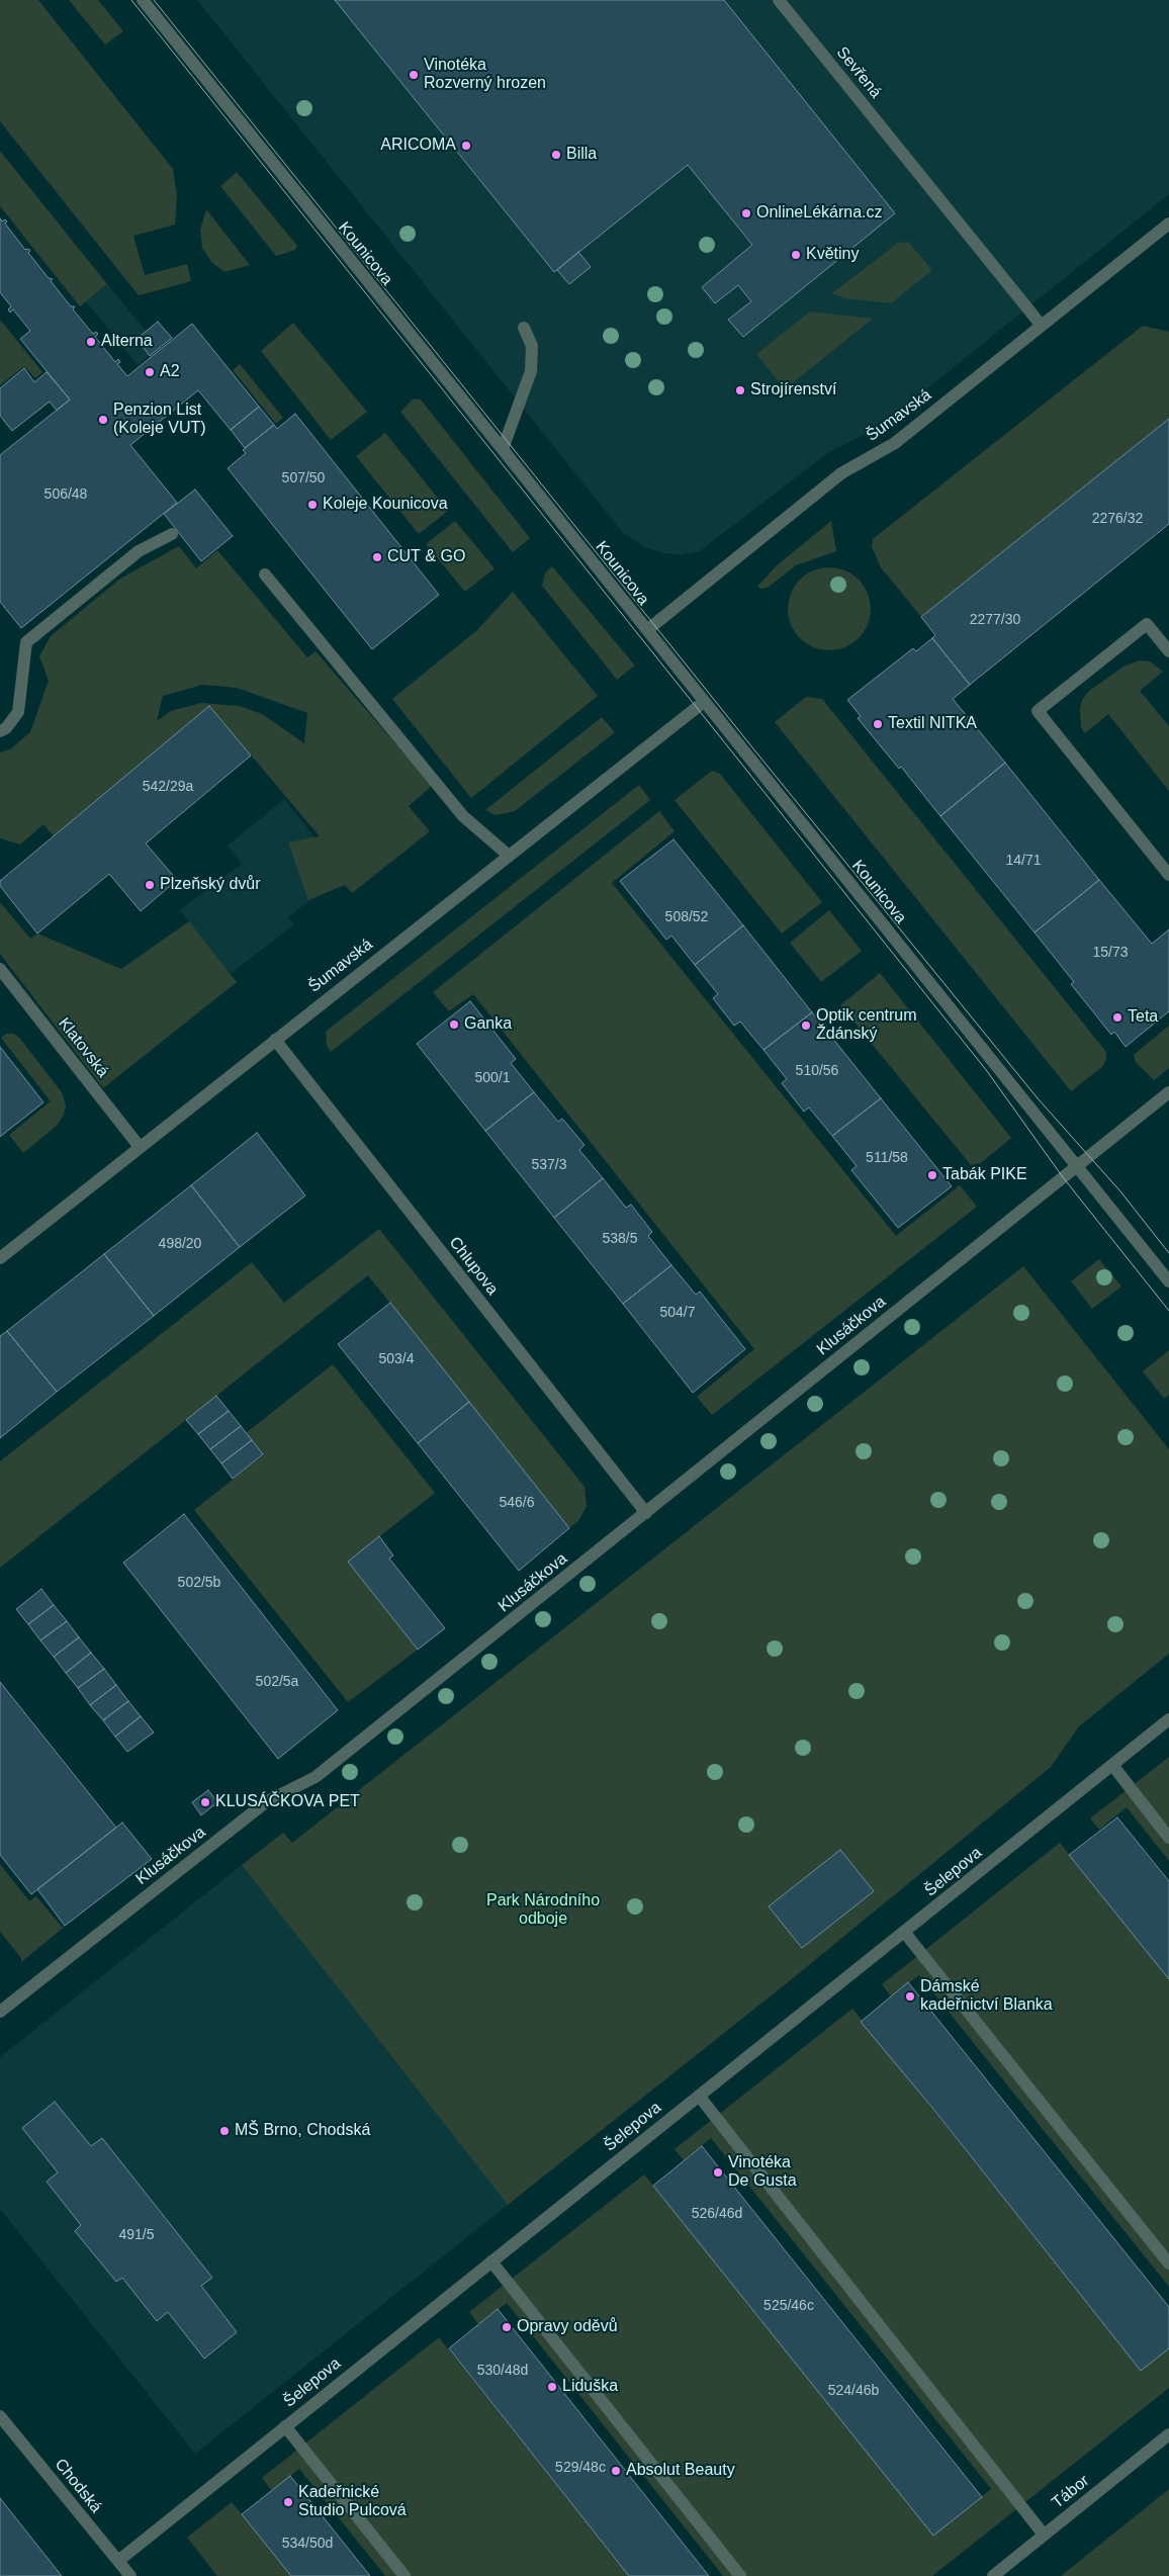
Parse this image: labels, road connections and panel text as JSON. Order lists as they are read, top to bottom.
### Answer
{
  "streets": {
    "street": [
      "Sevřená",
      "Kounicova",
      "Šumavská",
      "Klatovská",
      "Chlupova",
      "Klusáčkova",
      "Šelepova",
      "Chodská",
      "Tábor"
    ]
  },
  "crossings": [
    ["Sevřená", "Šumavská"],
    ["Kounicova", "Šumavská"],
    ["Kounicova", "Klusáčkova"],
    ["Šumavská", "Klatovská"],
    ["Šumavská", "Chlupova"],
    ["Chlupova", "Klusáčkova"],
    ["Šelepova", "Chodská"]
  ],
  "parks": ["Park Národního odboje"],
  "places": [
    "Vinotéka Rozverný hrozen",
    "ARICOMA",
    "Billa",
    "OnlineLékárna.cz",
    "Květiny",
    "Alterna",
    "A2",
    "Strojírenství",
    "Penzion List (Koleje VUT)",
    "Koleje Kounicova",
    "CUT & GO",
    "Textil NITKA",
    "Plzeňský dvůr",
    "Teta",
    "Ganka",
    "Optik centrum Ždánský",
    "Tabák PIKE",
    "KLUSÁČKOVA PET",
    "Dámské kadeřnictví Blanka",
    "MŠ Brno, Chodská",
    "Vinotéka De Gusta",
    "Opravy oděvů",
    "Liduška",
    "Absolut Beauty",
    "Kadeřnické Studio Pulcová"
  ],
  "house_numbers": [
    "507/50",
    "506/48",
    "2276/32",
    "2277/30",
    "542/29a",
    "14/71",
    "508/52",
    "15/73",
    "510/56",
    "500/1",
    "511/58",
    "537/3",
    "538/5",
    "498/20",
    "504/7",
    "503/4",
    "546/6",
    "502/5b",
    "502/5a",
    "526/46d",
    "491/5",
    "525/46c",
    "530/48d",
    "524/46b",
    "529/48c",
    "534/50d"
  ]
}
